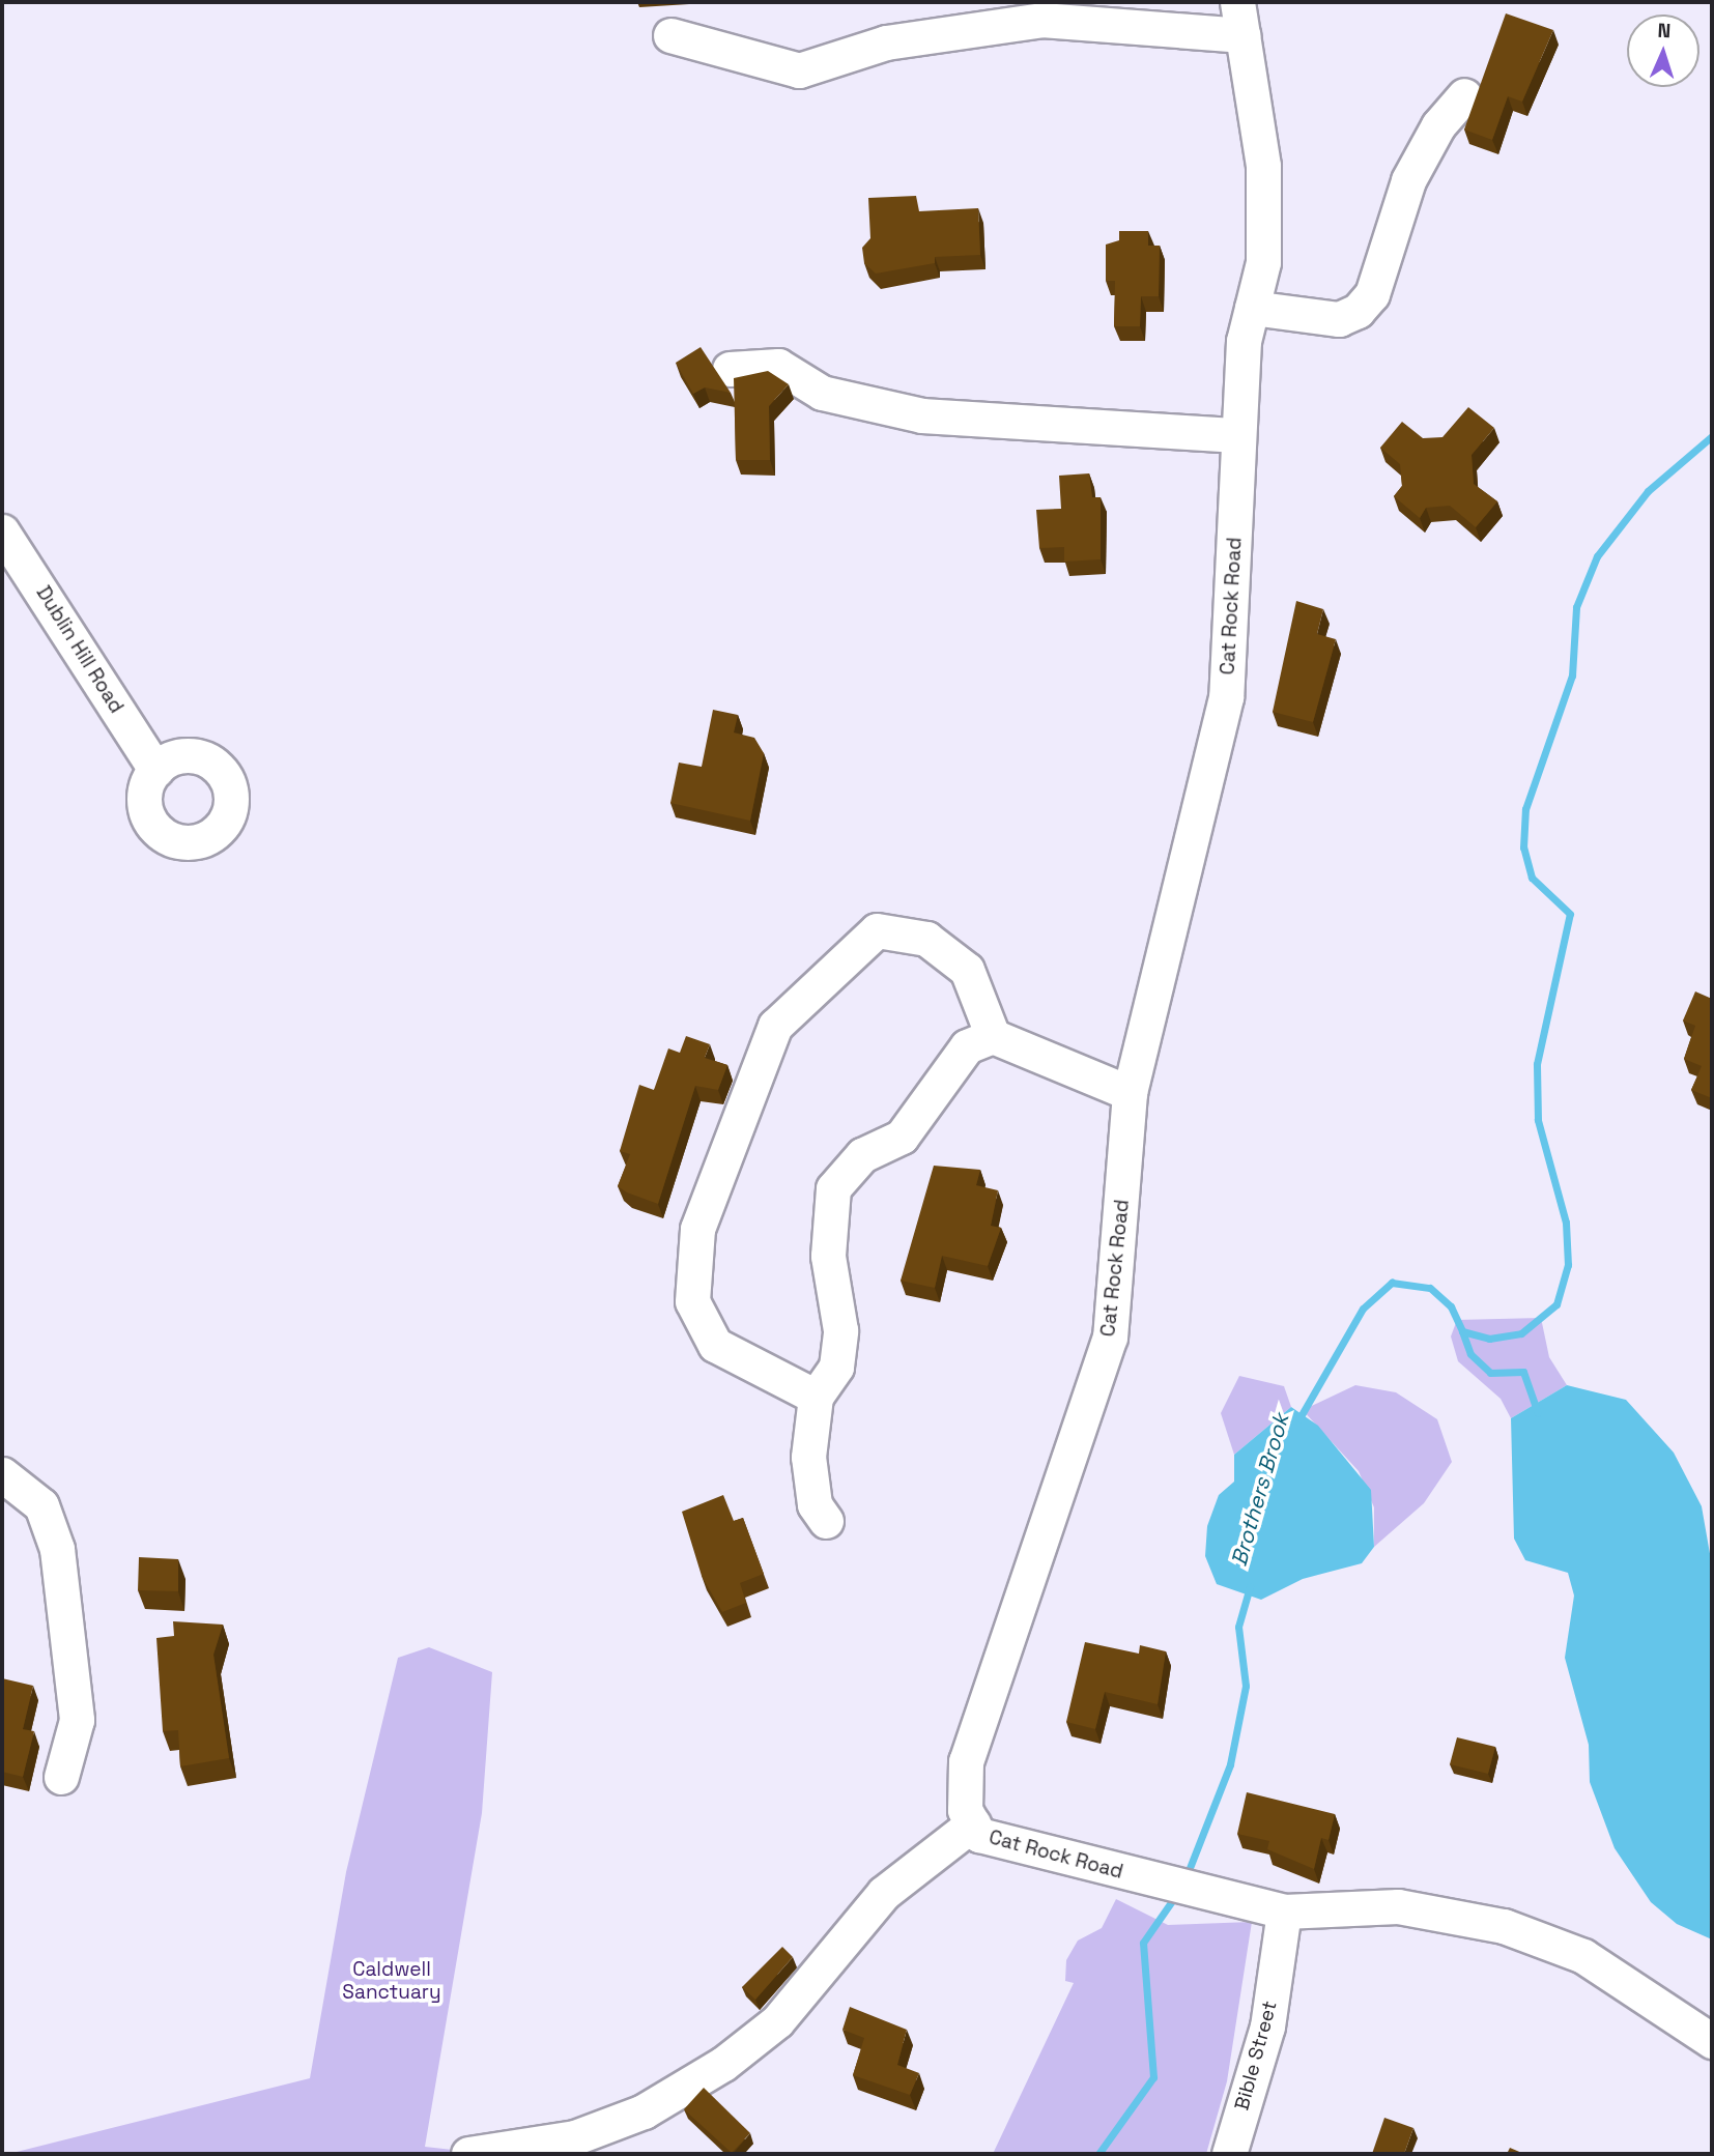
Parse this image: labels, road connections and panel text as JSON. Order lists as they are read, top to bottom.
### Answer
{
  "streets": {
    "street": ["Cat Rock Road", "Dublin Hill Road", "Bible Street"]
  },
  "crossings": [
    ["Cat Rock Road", "Bible Street"]
  ],
  "water": ["Brothers Brook"],
  "parks": ["Caldwell Sanctuary"],
  "north": "top"
}
